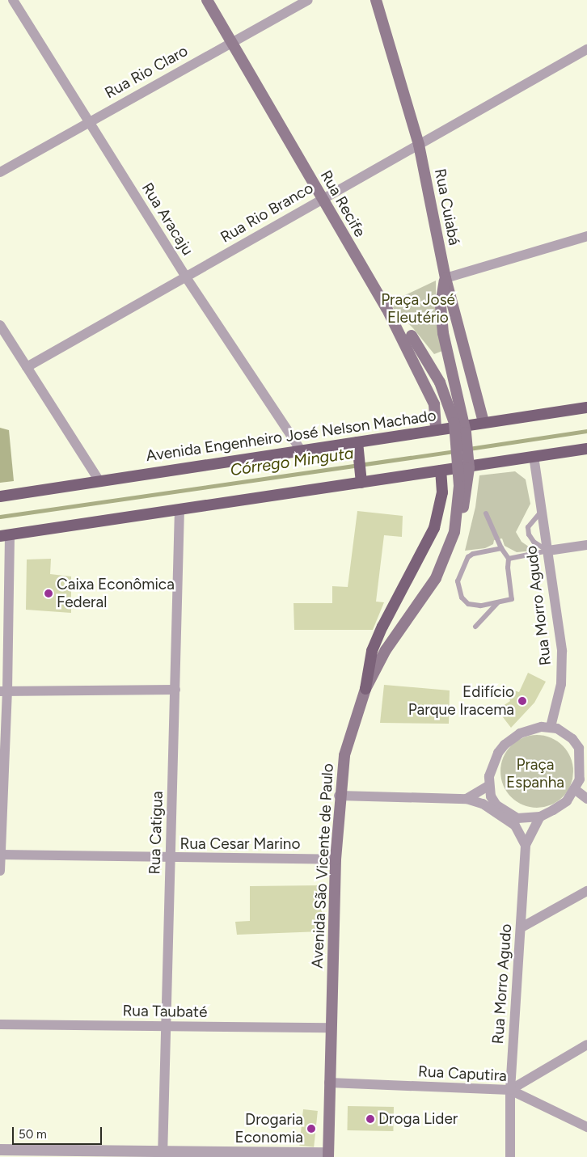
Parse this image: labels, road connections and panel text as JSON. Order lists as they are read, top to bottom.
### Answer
{
  "streets": {
    "main road": [
      "Rua Recife",
      "Rua Cuiabá",
      "Avenida Engenheiro José Nelson Machado",
      "Avenida São Vicente de Paulo"
    ],
    "street": [
      "Rua Rio Claro",
      "Rua Rio Branco",
      "Rua Aracaju",
      "Rua Morro Agudo",
      "Rua Catigua",
      "Rua Cesar Marino",
      "Rua Taubaté",
      "Rua Caputira"
    ]
  },
  "crossings": [
    ["Rua Rio Claro", "Rua Recife"],
    ["Rua Rio Claro", "Rua Aracaju"],
    ["Rua Recife", "Rua Rio Branco"],
    ["Rua Recife", "Avenida Engenheiro José Nelson Machado"],
    ["Rua Recife", "Avenida São Vicente de Paulo"],
    ["Rua Cuiabá", "Rua Rio Branco"],
    ["Rua Cuiabá", "Avenida Engenheiro José Nelson Machado"],
    ["Rua Cuiabá", "Avenida São Vicente de Paulo"],
    ["Rua Rio Branco", "Rua Aracaju"],
    ["Rua Aracaju", "Avenida Engenheiro José Nelson Machado"],
    ["Rua Morro Agudo", "Rua Caputira"],
    ["Rua Catigua", "Rua Cesar Marino"],
    ["Rua Catigua", "Rua Taubaté"],
    ["Rua Cesar Marino", "Avenida São Vicente de Paulo"],
    ["Avenida São Vicente de Paulo", "Rua Taubaté"],
    ["Avenida São Vicente de Paulo", "Rua Caputira"]
  ],
  "water": ["Córrego Minguta"],
  "parks": ["Praça José Eleutério", "Praça Espanha"],
  "places": [
    "Caixa Econômica Federal",
    "Edifício Parque Iracema",
    "Droga Lider",
    "Drogaria Economia"
  ],
  "scale_bar": "50 m"
}
